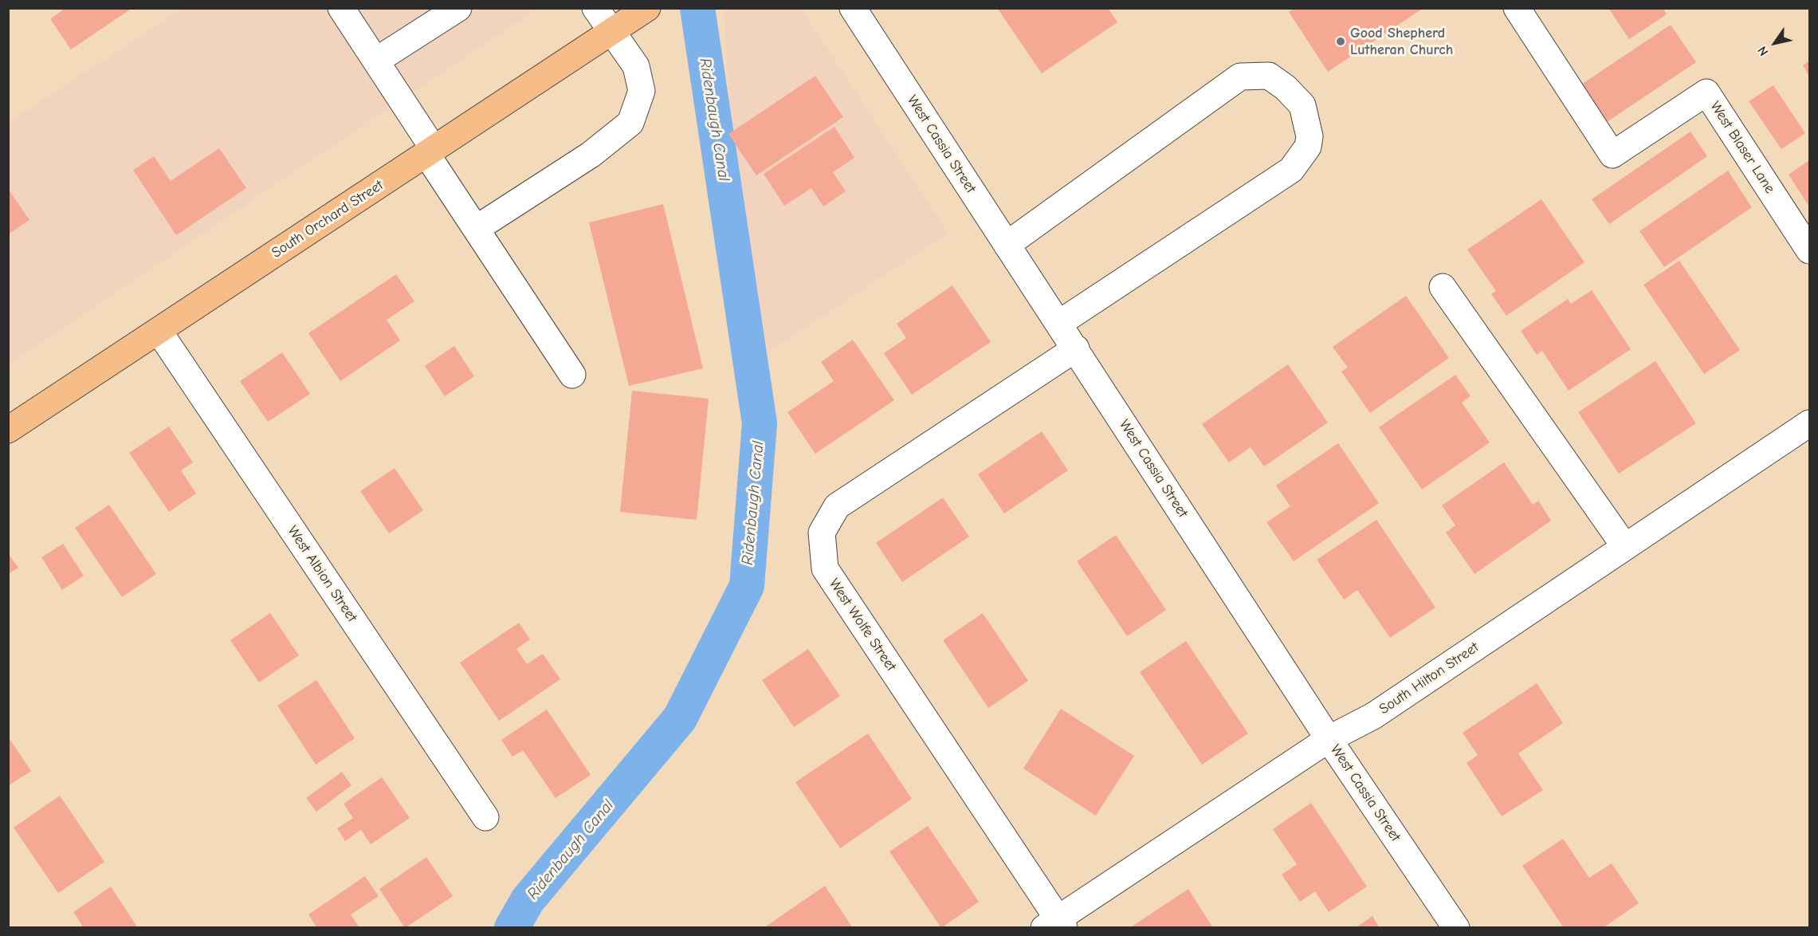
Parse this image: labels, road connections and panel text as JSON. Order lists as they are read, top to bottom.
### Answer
{
  "streets": {
    "main road": ["South Orchard Street"],
    "street": [
      "West Cassia Street",
      "West Blaser Lane",
      "West Albion Street",
      "West Wolfe Street",
      "South Hilton Street"
    ]
  },
  "crossings": [
    ["West Cassia Street", "West Wolfe Street"],
    ["West Cassia Street", "South Hilton Street"],
    ["South Orchard Street", "West Albion Street"],
    ["West Wolfe Street", "South Hilton Street"]
  ],
  "water": ["Ridenbaugh Canal"],
  "places": ["Good Shepherd Lutheran Church"],
  "north": "bottom left"
}
